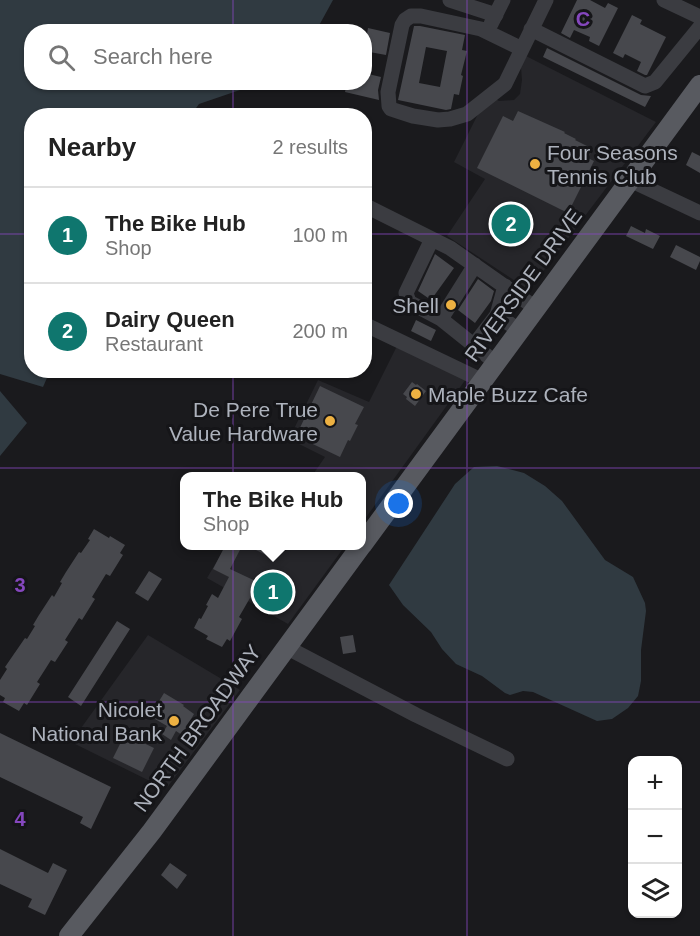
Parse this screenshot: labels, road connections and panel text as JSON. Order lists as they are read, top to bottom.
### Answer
{
  "streets": {
    "main road": ["RIVERSIDE DRIVE", "NORTH BROADWAY"]
  },
  "crossings": [
    ["RIVERSIDE DRIVE", "NORTH BROADWAY"]
  ],
  "places": [
    "Four Seasons Tennis Club",
    "Shell",
    "Maple Buzz Cafe",
    "De Pere True Value Hardware",
    "Nicolet National Bank"
  ],
  "page": {
    "search": "Search here",
    "heading": ["Nearby", "2 results"],
    "list": [
      {
        "mark": "1",
        "name": "The Bike Hub",
        "note": "Shop",
        "value": "100 m"
      },
      {
        "mark": "2",
        "name": "Dairy Queen",
        "note": "Restaurant",
        "value": "200 m"
      }
    ],
    "pins": ["2", "1"],
    "popup": ["The Bike Hub", "Shop"],
    "map_buttons": ["+", "−"]
  },
  "grid": {
    "columns": ["C"],
    "rows": ["3", "4"]
  }
}
